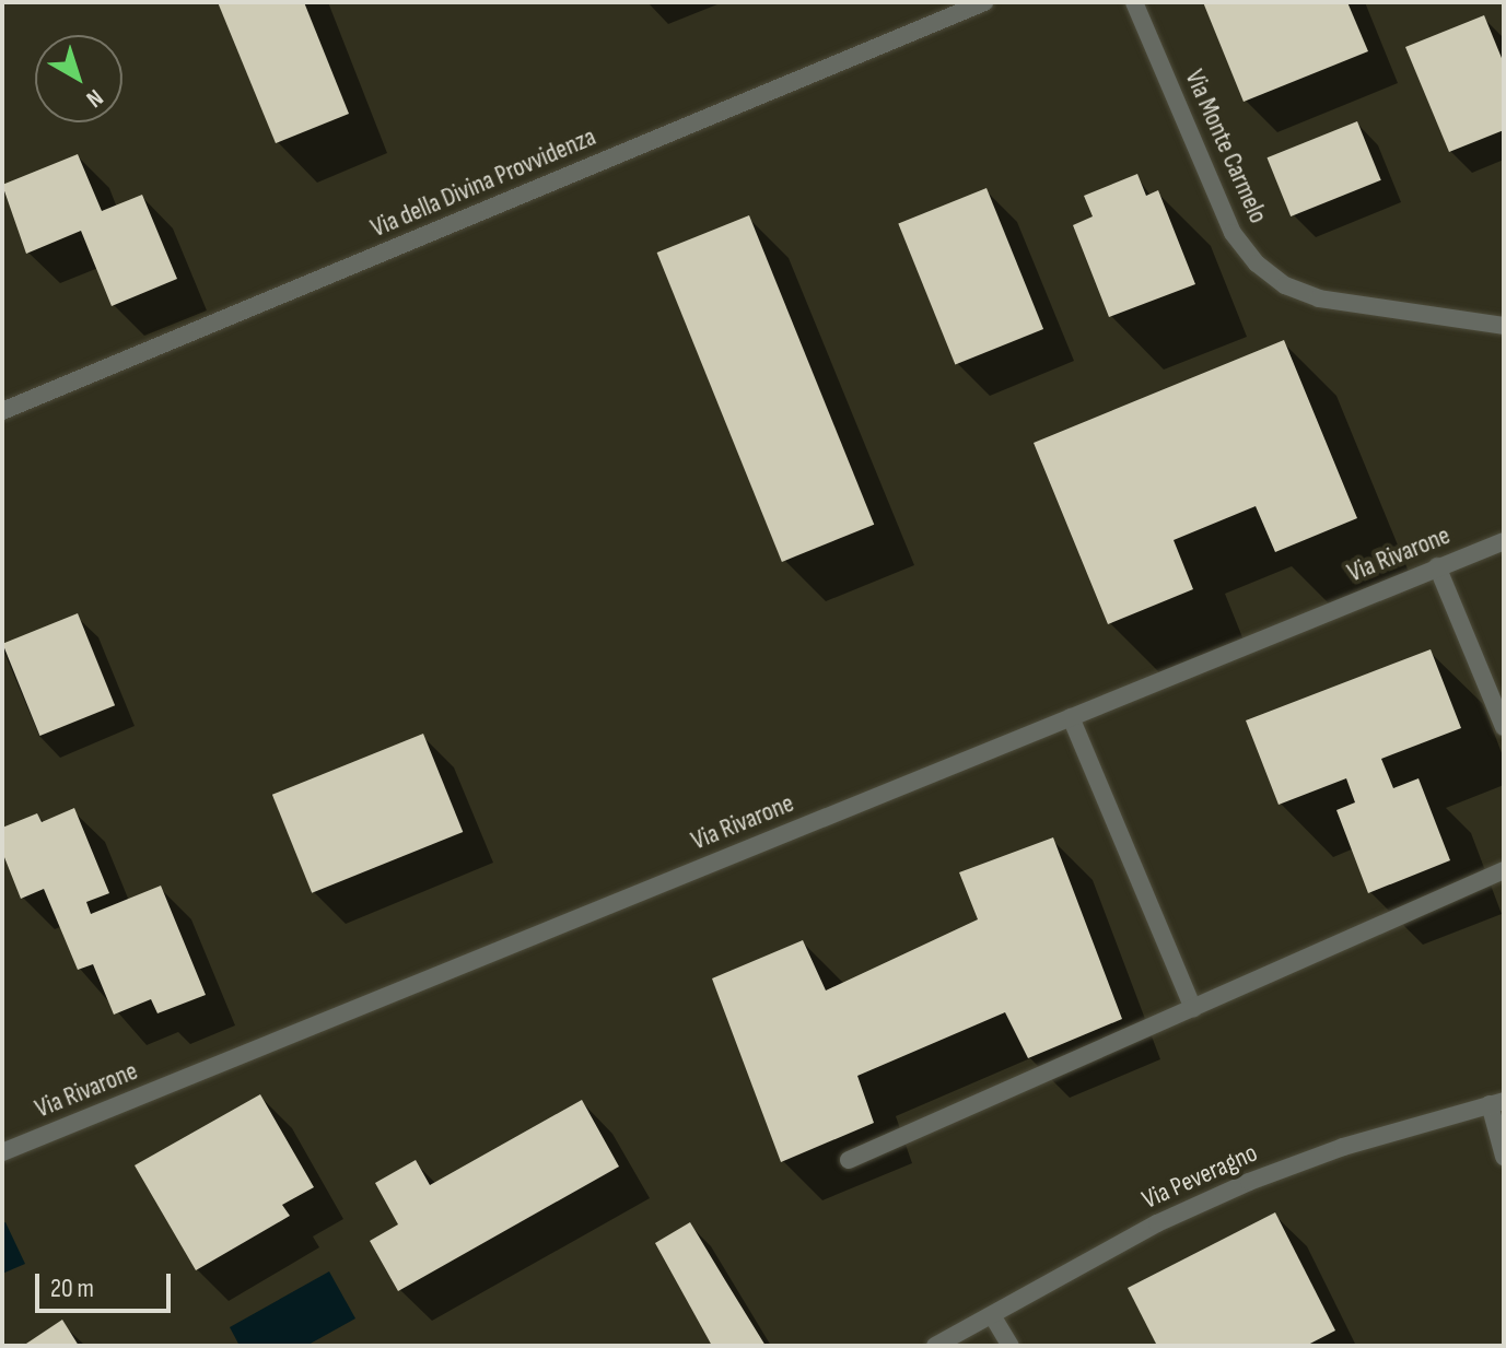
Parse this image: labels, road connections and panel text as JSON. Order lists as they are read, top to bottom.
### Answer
{
  "streets": {
    "street": [
      "Via Monte Carmelo",
      "Via della Divina Provvidenza",
      "Via Rivarone",
      "Via Peveragno"
    ]
  },
  "scale_bar": "20 m",
  "north": "bottom right"
}
